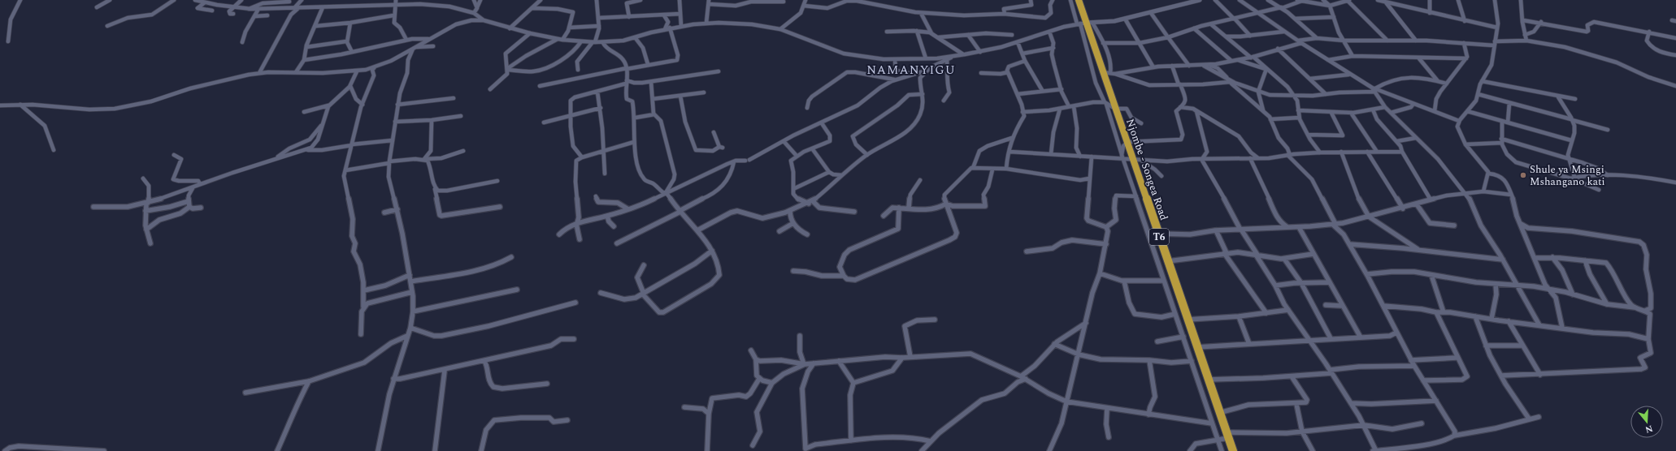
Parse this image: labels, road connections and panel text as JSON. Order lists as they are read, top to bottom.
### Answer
{
  "streets": {
    "highway": ["Njombe - Songea Road", "T6"]
  },
  "crossings": [
    ["Njombe - Songea Road", "T6"]
  ],
  "districts": ["NAMANYIGU"],
  "places": ["Shule ya Msingi Mshangano kati"],
  "north": "bottom"
}
